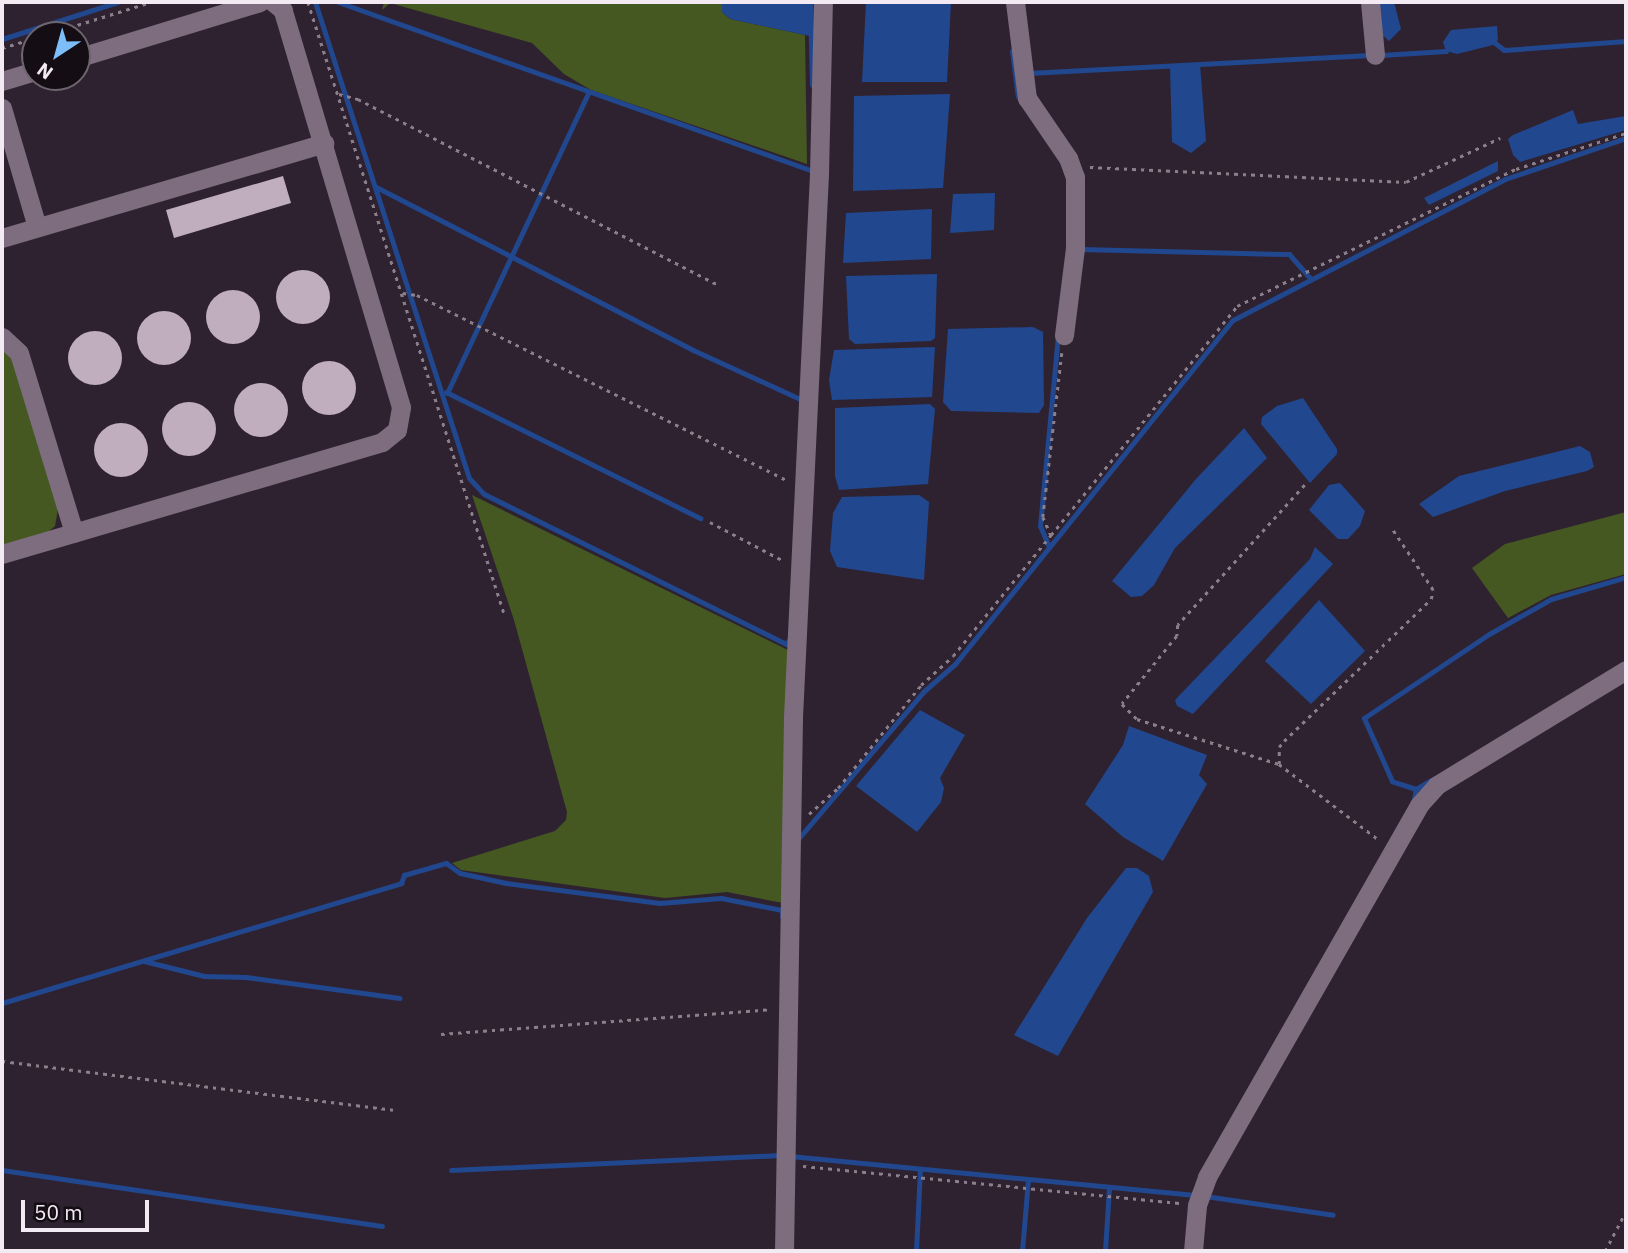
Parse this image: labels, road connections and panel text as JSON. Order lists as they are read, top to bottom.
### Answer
{
  "scale_bar": "50 m",
  "north": "bottom left"
}
